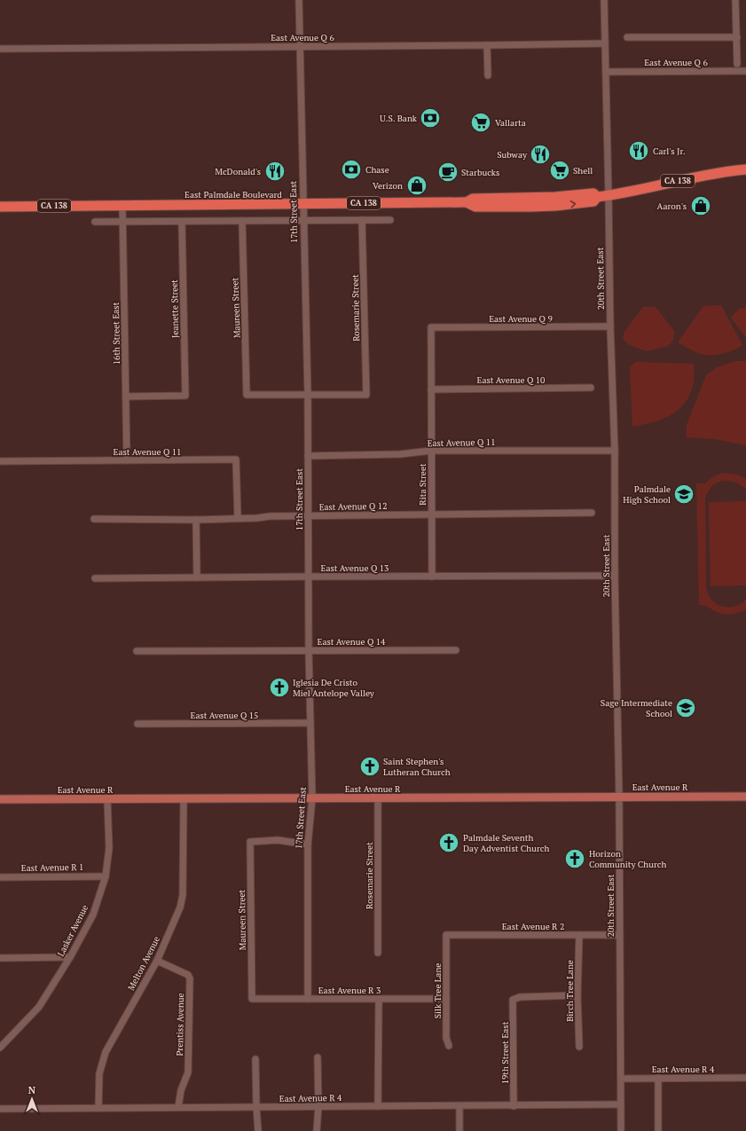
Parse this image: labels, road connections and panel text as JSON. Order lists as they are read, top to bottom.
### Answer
{
  "streets": {
    "highway": ["CA 138", "East Palmdale Boulevard"],
    "main road": ["East Avenue R"],
    "street": [
      "East Avenue Q 6",
      "17th Street East",
      "20th Street East",
      "Maureen Street",
      "Rosemarie Street",
      "Jeanette Street",
      "East Avenue Q 9",
      "16th Street East",
      "East Avenue Q 10",
      "East Avenue Q 11",
      "Rita Street",
      "East Avenue Q 12",
      "East Avenue Q 13",
      "East Avenue Q 14",
      "East Avenue Q 15",
      "East Avenue R 1",
      "East Avenue R 2",
      "Lasker Avenue",
      "Melton Avenue",
      "East Avenue R 3",
      "Silk Tree Lane",
      "Birch Tree Lane",
      "Prentiss Avenue",
      "19th Street East",
      "East Avenue R 4"
    ]
  },
  "crossings": [
    ["East Avenue Q 6", "17th Street East"],
    ["East Avenue Q 6", "20th Street East"],
    ["East Palmdale Boulevard", "17th Street East"],
    ["East Palmdale Boulevard", "20th Street East"],
    ["East Palmdale Boulevard", "16th Street East"],
    ["17th Street East", "Maureen Street"],
    ["17th Street East", "Rosemarie Street"],
    ["17th Street East", "East Avenue Q 11"],
    ["17th Street East", "East Avenue Q 12"],
    ["17th Street East", "East Avenue Q 13"],
    ["17th Street East", "East Avenue Q 14"],
    ["17th Street East", "East Avenue Q 15"],
    ["17th Street East", "East Avenue R"],
    ["17th Street East", "East Avenue R 3"],
    ["20th Street East", "East Avenue Q 9"],
    ["20th Street East", "East Avenue Q 11"],
    ["20th Street East", "East Avenue Q 13"],
    ["20th Street East", "East Avenue R"],
    ["20th Street East", "East Avenue R 2"],
    ["20th Street East", "East Avenue R 4"],
    ["Maureen Street", "Rosemarie Street"],
    ["Maureen Street", "East Avenue R 3"],
    ["Rosemarie Street", "East Avenue R"],
    ["Jeanette Street", "16th Street East"],
    ["East Avenue Q 9", "Rita Street"],
    ["16th Street East", "East Avenue Q 11"],
    ["East Avenue Q 10", "Rita Street"],
    ["East Avenue Q 11", "Rita Street"],
    ["East Avenue Q 11", "East Avenue Q 12"],
    ["Rita Street", "East Avenue Q 12"],
    ["Rita Street", "East Avenue Q 13"],
    ["East Avenue R", "Lasker Avenue"],
    ["East Avenue R", "Melton Avenue"],
    ["East Avenue R 1", "Lasker Avenue"],
    ["East Avenue R 2", "Silk Tree Lane"],
    ["East Avenue R 2", "Birch Tree Lane"],
    ["Melton Avenue", "Prentiss Avenue"],
    ["Melton Avenue", "East Avenue R 4"],
    ["East Avenue R 3", "Silk Tree Lane"],
    ["Birch Tree Lane", "19th Street East"],
    ["Prentiss Avenue", "East Avenue R 4"],
    ["19th Street East", "East Avenue R 4"]
  ],
  "places": {
    "bank": ["U.S. Bank", "Chase"],
    "supermarket": ["Vallarta", "Shell"],
    "restaurant": ["Carl's Jr.", "Subway", "McDonald's"],
    "cafe": ["Starbucks"],
    "shop": ["Verizon", "Aaron's"],
    "school or university": ["Palmdale High School", "Sage Intermediate School"],
    "church": [
      "Iglesia De Cristo Miel Antelope Valley",
      "Saint Stephen's Lutheran Church",
      "Palmdale Seventh Day Adventist Church",
      "Horizon Community Church"
    ]
  },
  "north": "top"
}
